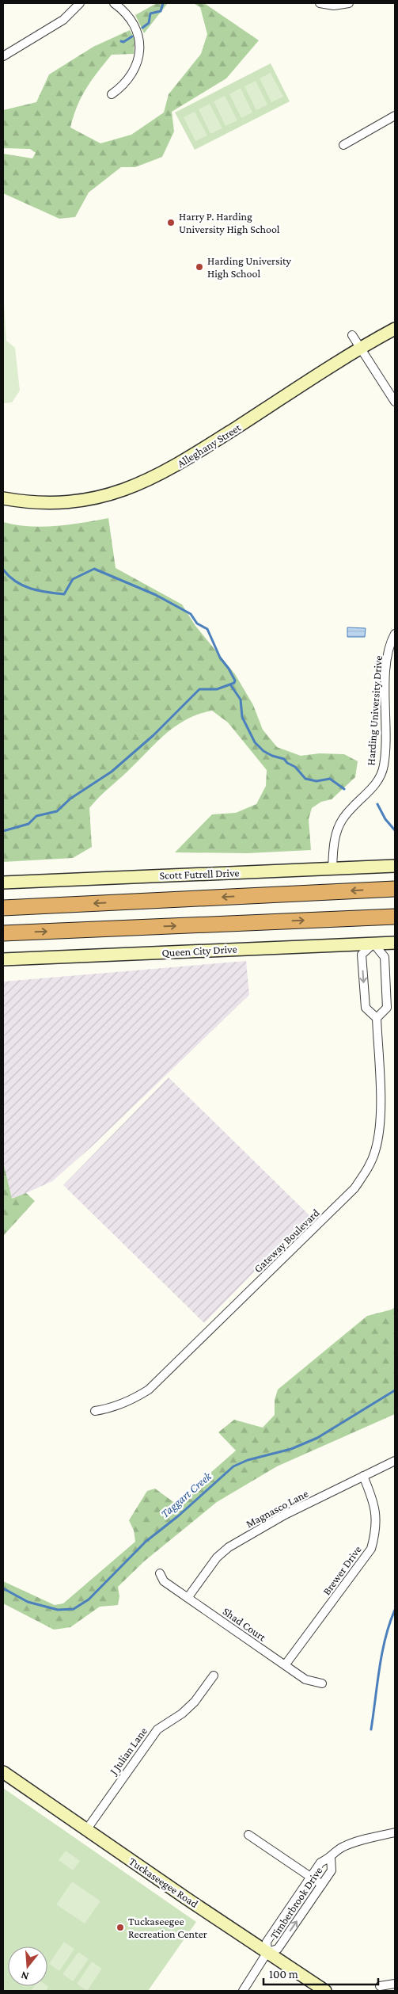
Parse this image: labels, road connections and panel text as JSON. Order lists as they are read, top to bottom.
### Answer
{
  "streets": {
    "street": [
      "Alleghany Street",
      "Harding University Drive",
      "Scott Futrell Drive",
      "Queen City Drive",
      "Gateway Boulevard",
      "Magnasco Lane",
      "Brewer Drive",
      "Shad Court",
      "J Julian Lane",
      "Tuckaseegee Road",
      "Timberbrook Drive"
    ]
  },
  "crossings": [
    ["Harding University Drive", "Scott Futrell Drive"],
    ["Magnasco Lane", "Brewer Drive"],
    ["Magnasco Lane", "Shad Court"],
    ["Brewer Drive", "Shad Court"],
    ["J Julian Lane", "Tuckaseegee Road"],
    ["Tuckaseegee Road", "Timberbrook Drive"]
  ],
  "water": ["Taggart Creek"],
  "places": ["Harry P. Harding University High School", "Harding University High School", "Tuckaseegee Recreation Center"],
  "scale_bar": "100 m",
  "north": "bottom"
}
